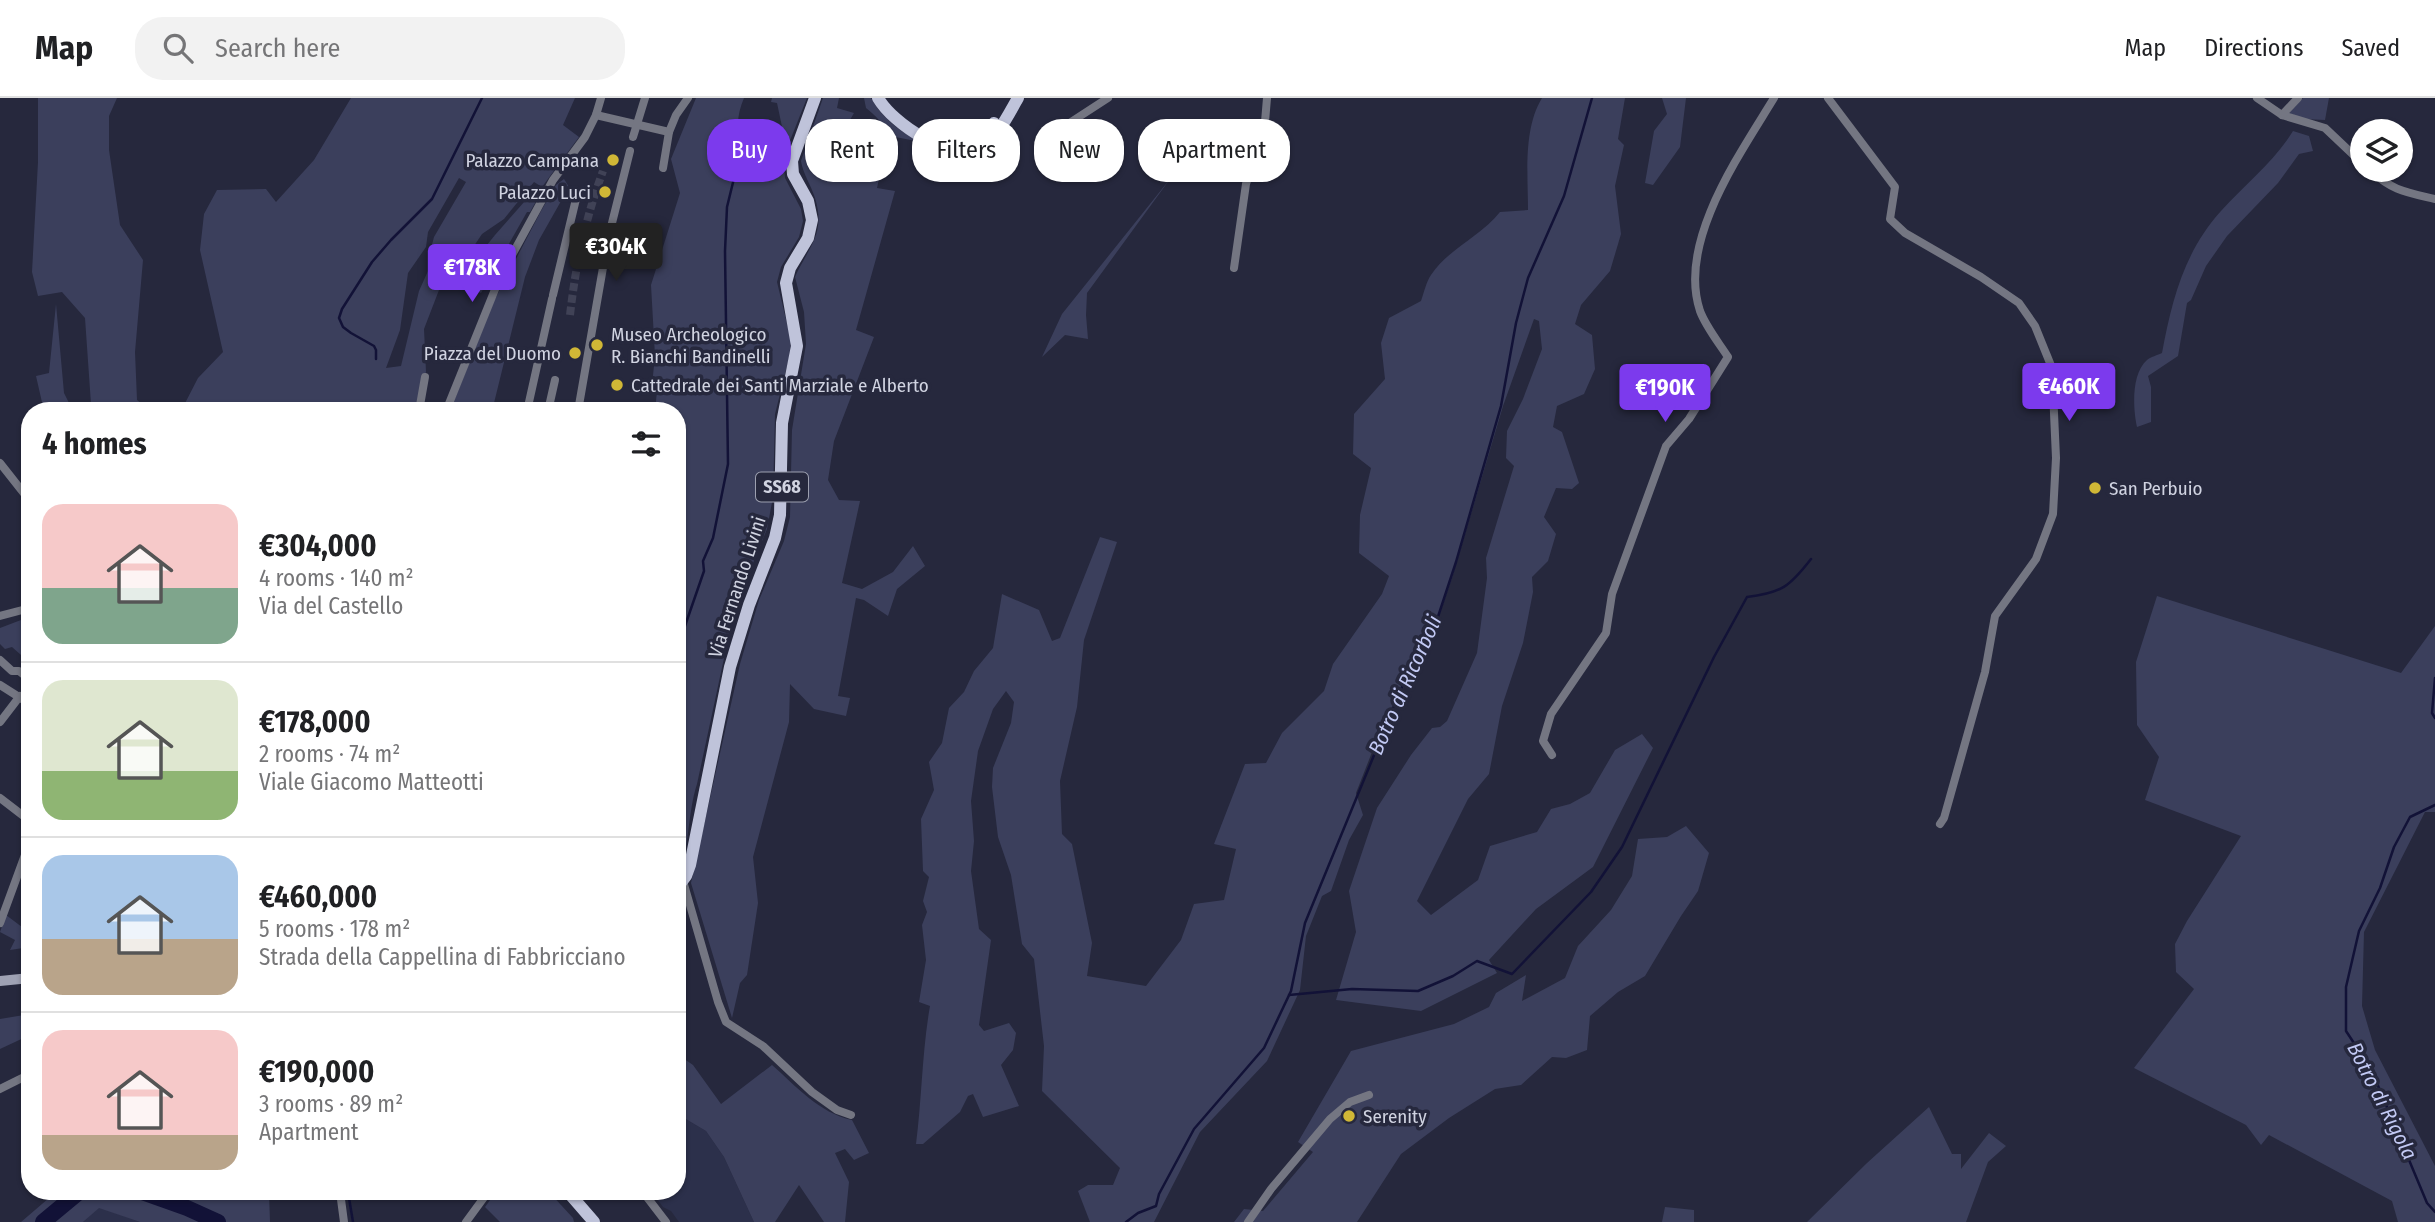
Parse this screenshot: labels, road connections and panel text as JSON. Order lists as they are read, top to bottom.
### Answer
{
  "streets": {
    "main road": ["SS68", "Via Fernando Livini"]
  },
  "water": ["Botro di Ricorboli", "Botro di Rigola"],
  "places": [
    "Palazzo Campana",
    "Palazzo Luci",
    "Museo Archeologico R. Bianchi Bandinelli",
    "Piazza del Duomo",
    "Cattedrale dei Santi Marziale e Alberto",
    "San Perbuio",
    "Serenity"
  ],
  "page": {
    "header": "Map",
    "search": "Search here",
    "nav": ["Map", "Directions", "Saved"],
    "chip": [
      "Buy",
      "Rent",
      "Filters",
      "New",
      "Apartment"
    ],
    "price": [
      "€304K",
      "€178K",
      "€460K",
      "€190K"
    ],
    "heading": "4 homes",
    "list": [
      {
        "name": "€304,000",
        "note": "4 rooms · 140 m² · Via del Castello"
      },
      {
        "name": "€178,000",
        "note": "2 rooms · 74 m² · Viale Giacomo Matteotti"
      },
      {
        "name": "€460,000",
        "note": "5 rooms · 178 m² · Strada della Cappellina di Fabbricciano"
      },
      {
        "name": "€190,000",
        "note": "3 rooms · 89 m² · Apartment"
      }
    ]
  }
}
